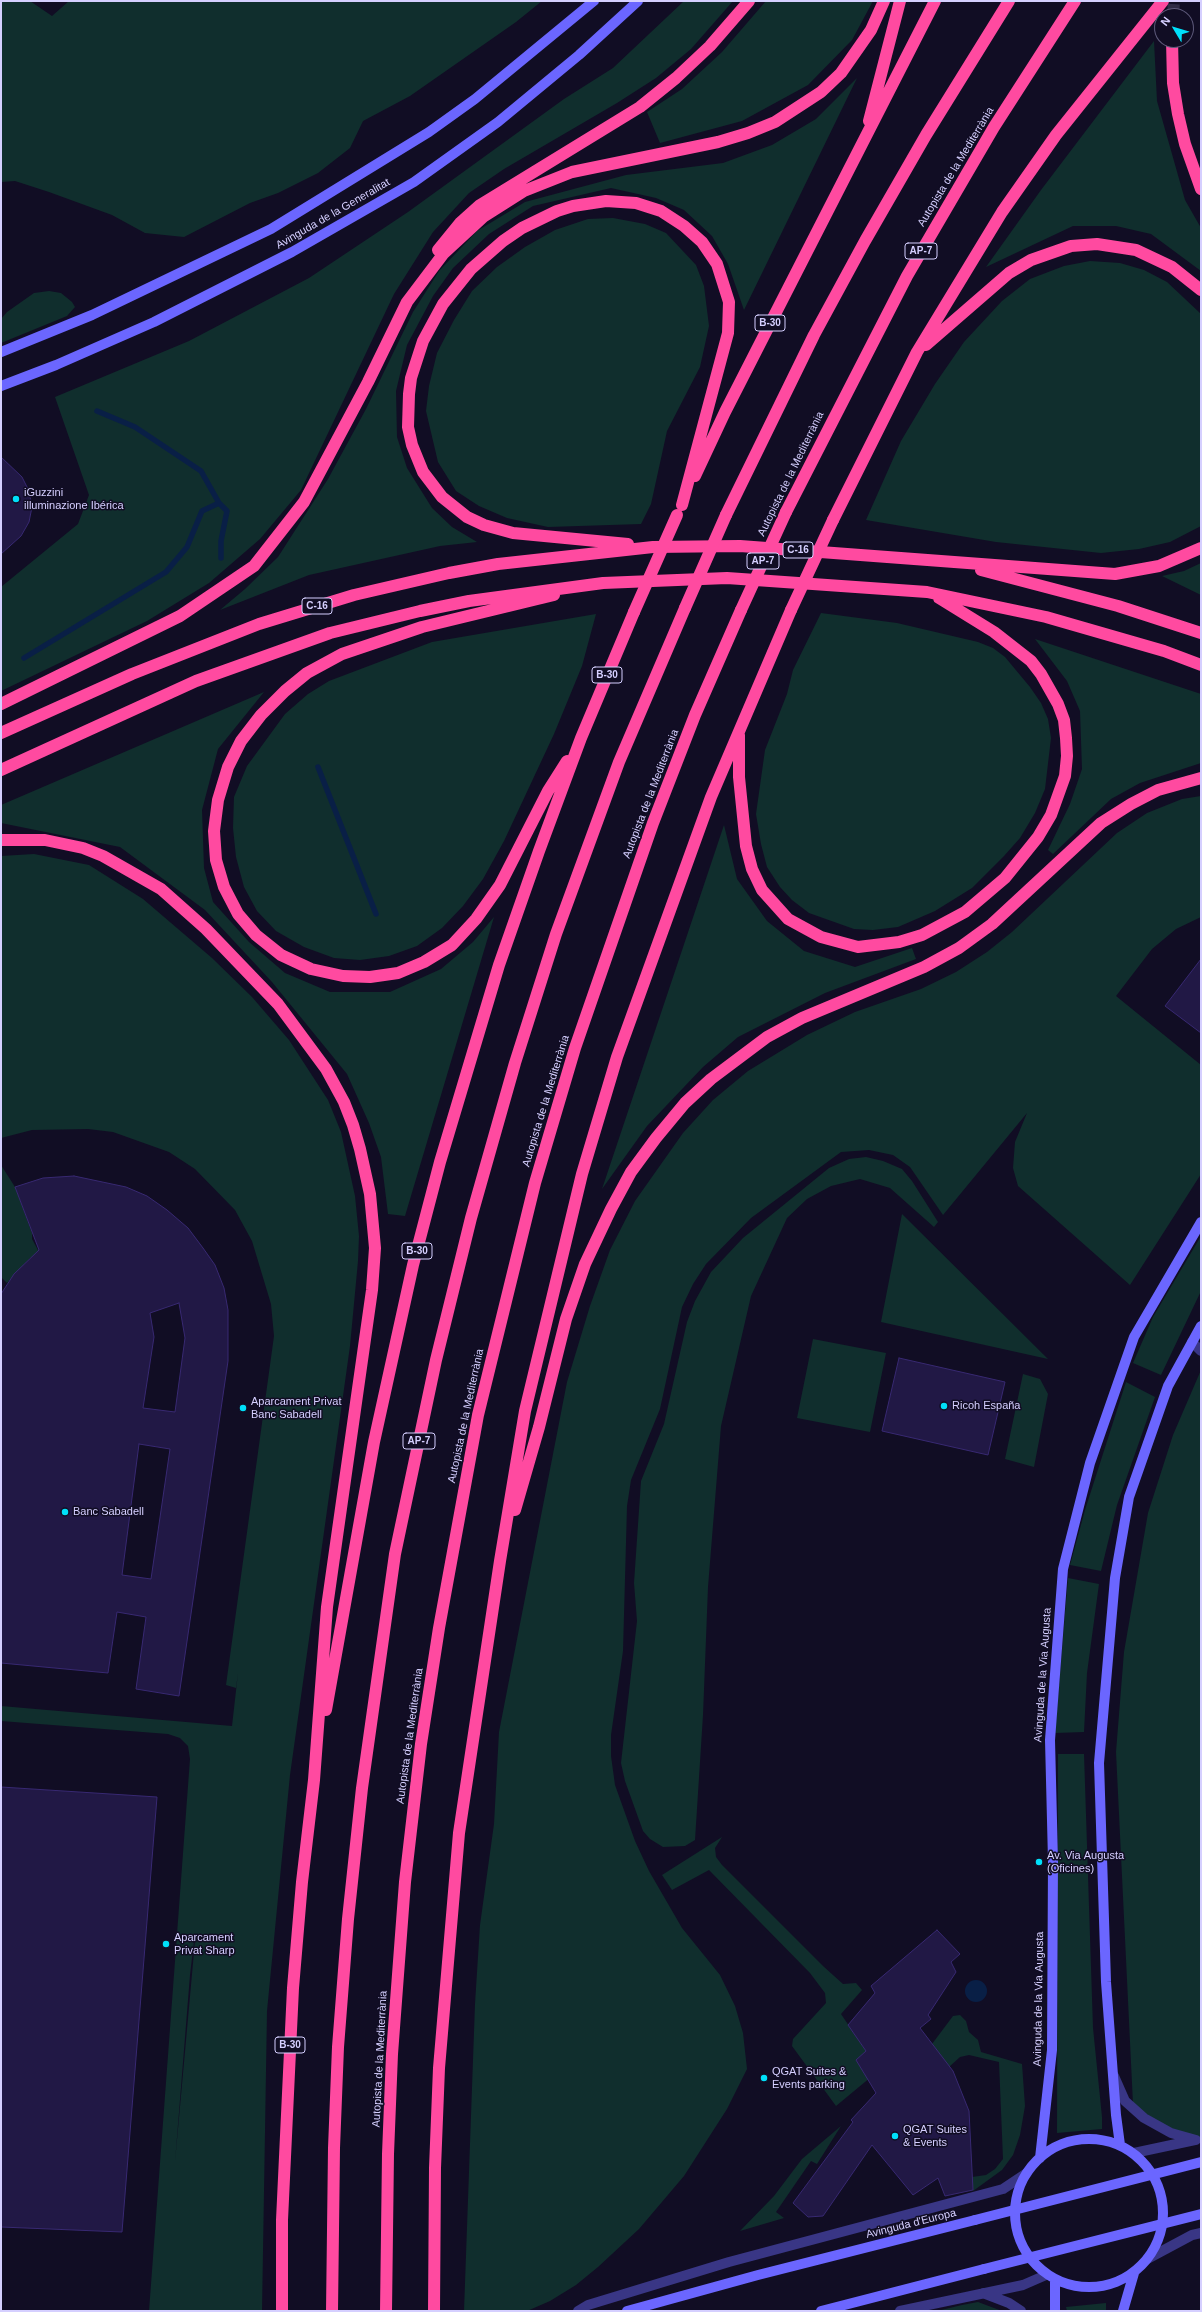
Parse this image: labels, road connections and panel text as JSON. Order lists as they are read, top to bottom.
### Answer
{
  "streets": {
    "highway": [
      "Autopista de la Mediterrània",
      "AP-7",
      "B-30",
      "C-16"
    ],
    "street": ["Avinguda de la Generalitat", "Avinguda de la Via Augusta", "Avinguda d'Europa"]
  },
  "places": [
    "iGuzzini illuminazione Ibérica",
    "Ricoh España",
    "Aparcament Privat Banc Sabadell",
    "Banc Sabadell",
    "Av. Via Augusta (Oficines)",
    "Aparcament Privat Sharp",
    "QGAT Suites & Events parking",
    "QGAT Suites & Events"
  ],
  "north": "top left"
}
